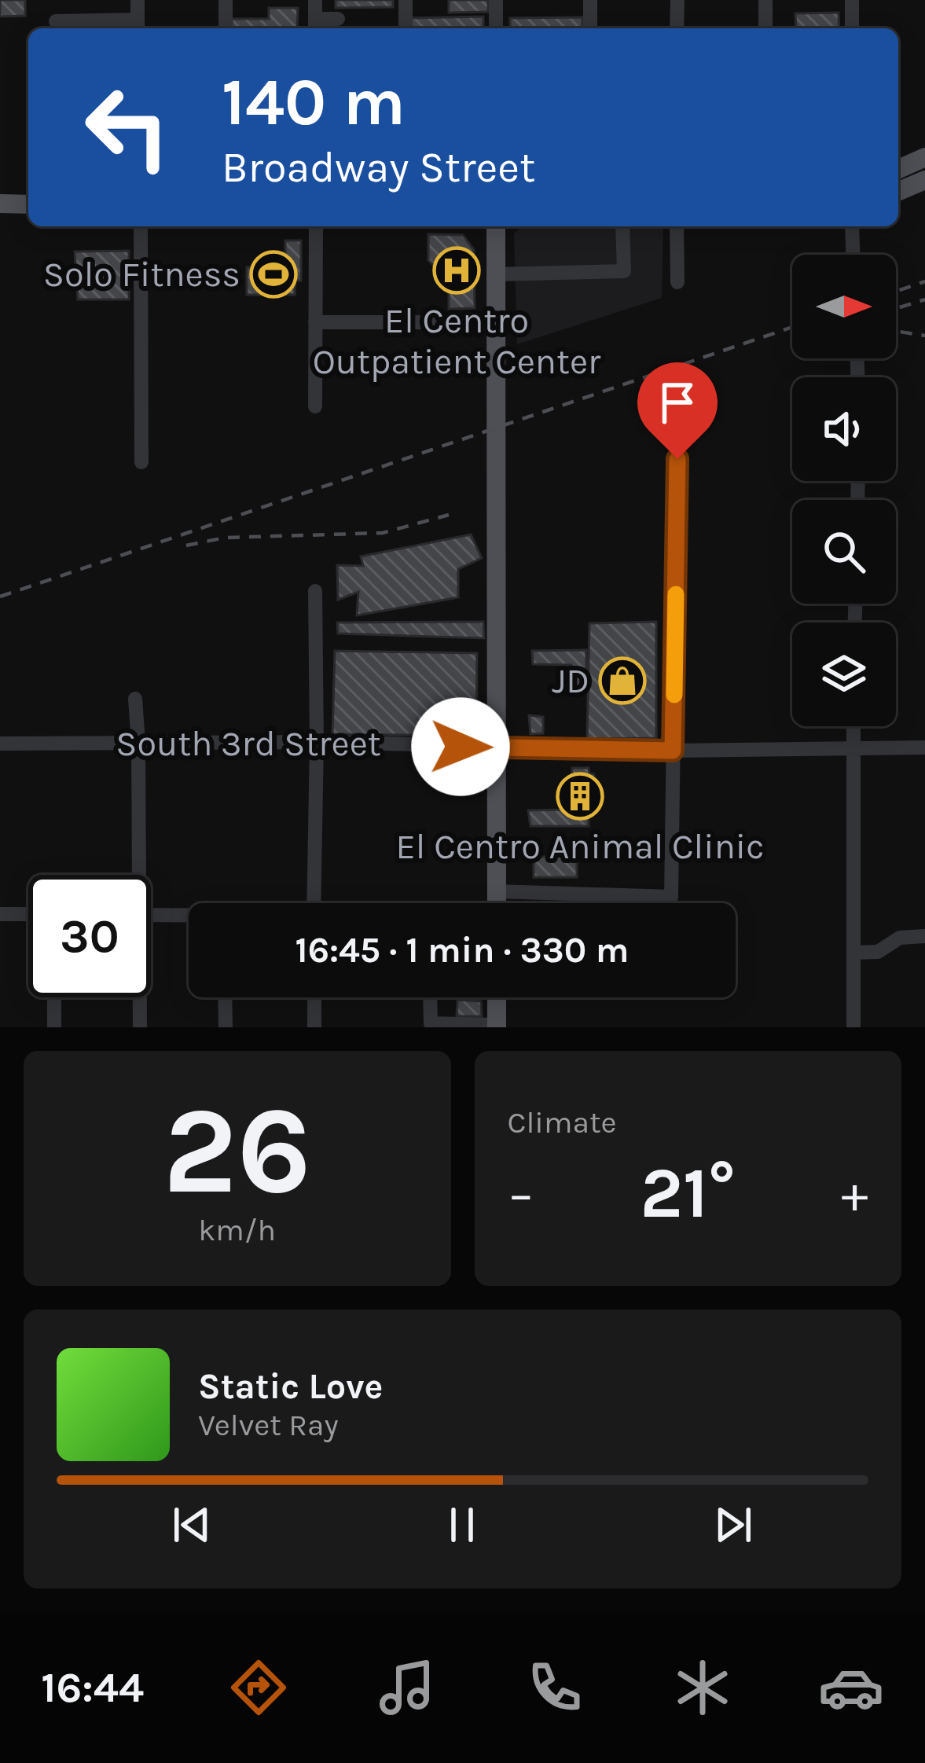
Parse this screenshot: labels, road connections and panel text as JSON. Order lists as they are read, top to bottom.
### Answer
{
  "streets": {
    "street": ["South 3rd Street"]
  },
  "places": {
    "hospital": ["El Centro Outpatient Center"],
    "sports": ["Solo Fitness"],
    "shop": ["JD"],
    "building": ["El Centro Animal Clinic"]
  },
  "north": "right",
  "page": {
    "turn": ["140 m", "Broadway Street"],
    "limit": "30",
    "trip": "16:45 · 1 min · 330 m",
    "tile": [
      ["26", "km/h"],
      "Climate"
    ],
    "heat": ["−", "21°", "+"],
    "song": ["Static Love", "Velvet Ray"],
    "tabs": "16:44"
  }
}
